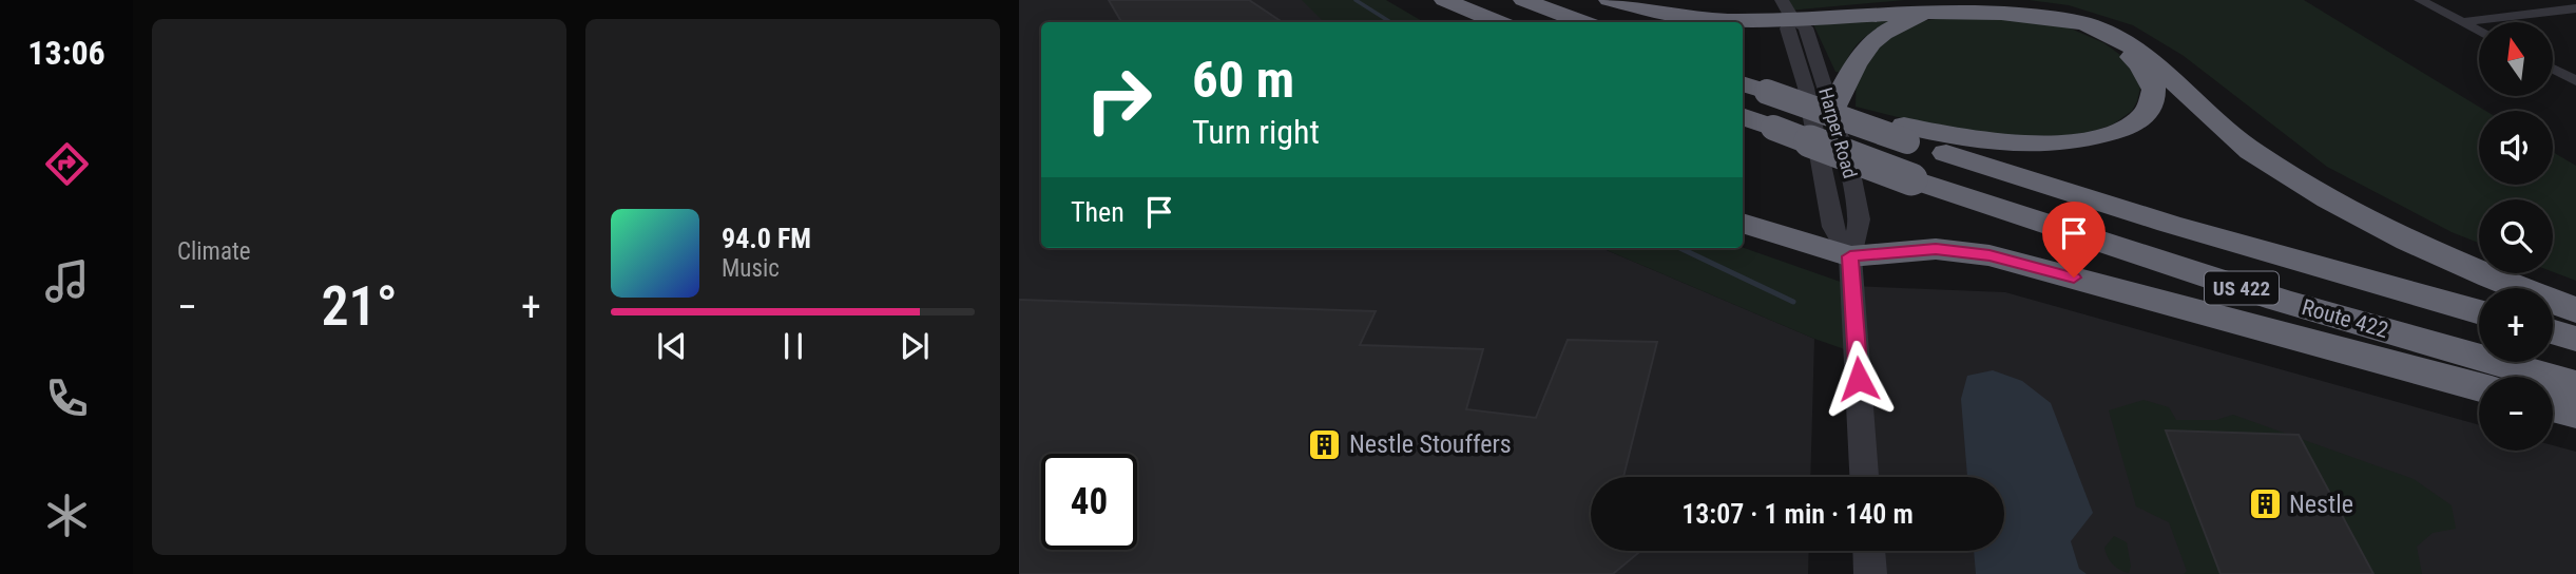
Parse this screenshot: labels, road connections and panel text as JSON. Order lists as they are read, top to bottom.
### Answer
{
  "streets": {
    "highway": ["US 422", "Route 422"],
    "street": ["Harper Road"]
  },
  "places": {
    "building": ["Nestle Stouffers", "Nestle"]
  },
  "north": "top",
  "page": {
    "tabs": "13:06",
    "tile": "Climate",
    "map_buttons": ["+", "−"],
    "turn": ["60 m", "Turn right"],
    "then": "Then",
    "song": ["94.0 FM", "Music"],
    "heat": ["−", "21°", "+"],
    "limit": "40",
    "trip": "13:07 · 1 min · 140 m"
  }
}
